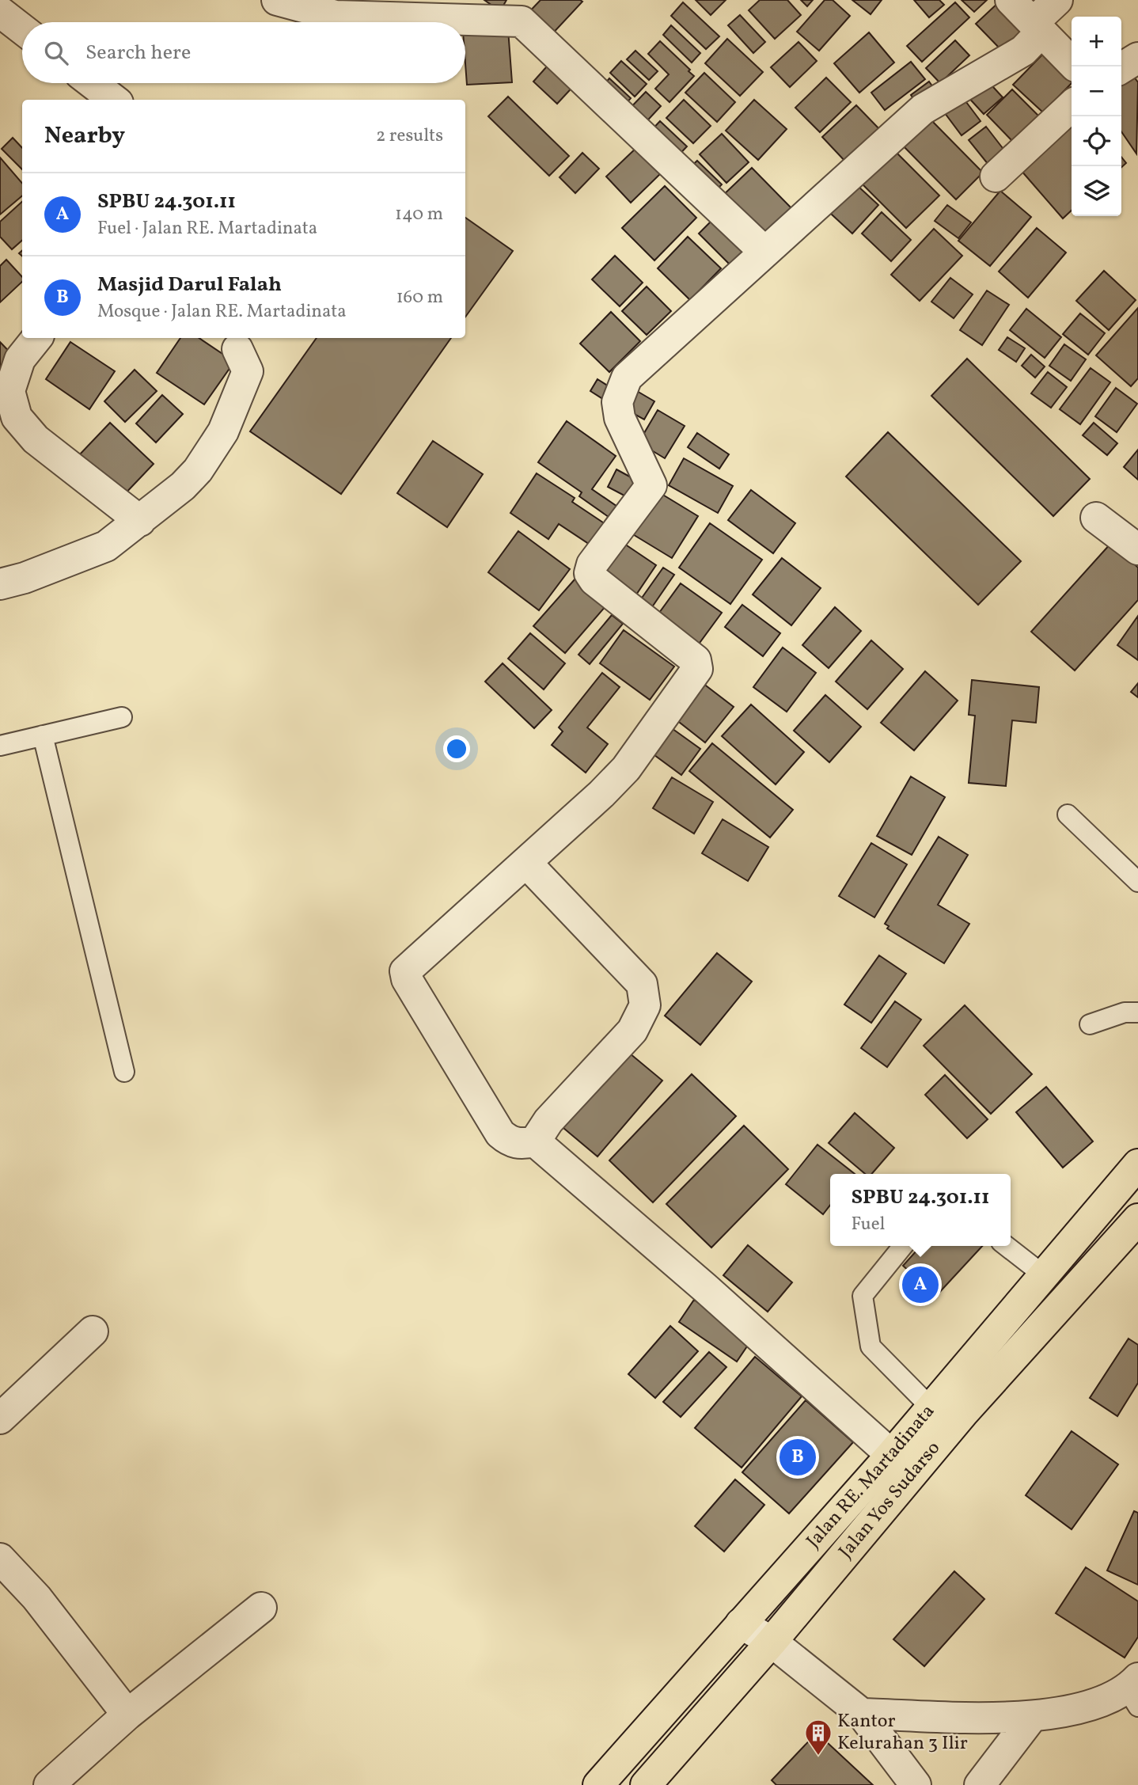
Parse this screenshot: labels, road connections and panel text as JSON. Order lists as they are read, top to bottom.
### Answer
{
  "streets": {
    "highway": ["Jalan RE. Martadinata", "Jalan Yos Sudarso"]
  },
  "crossings": [
    ["Jalan RE. Martadinata", "Jalan Yos Sudarso"]
  ],
  "places": {
    "building": ["Kantor Kelurahan 3 Ilir"]
  },
  "page": {
    "map_buttons": ["+", "−"],
    "search": "Search here",
    "heading": ["Nearby", "2 results"],
    "list": [
      {
        "mark": "A",
        "name": "SPBU 24.301.11",
        "note": "Fuel · Jalan RE. Martadinata",
        "value": "140 m"
      },
      {
        "mark": "B",
        "name": "Masjid Darul Falah",
        "note": "Mosque · Jalan RE. Martadinata",
        "value": "160 m"
      }
    ],
    "popup": ["SPBU 24.301.11", "Fuel"],
    "pins": ["A", "B"]
  }
}
